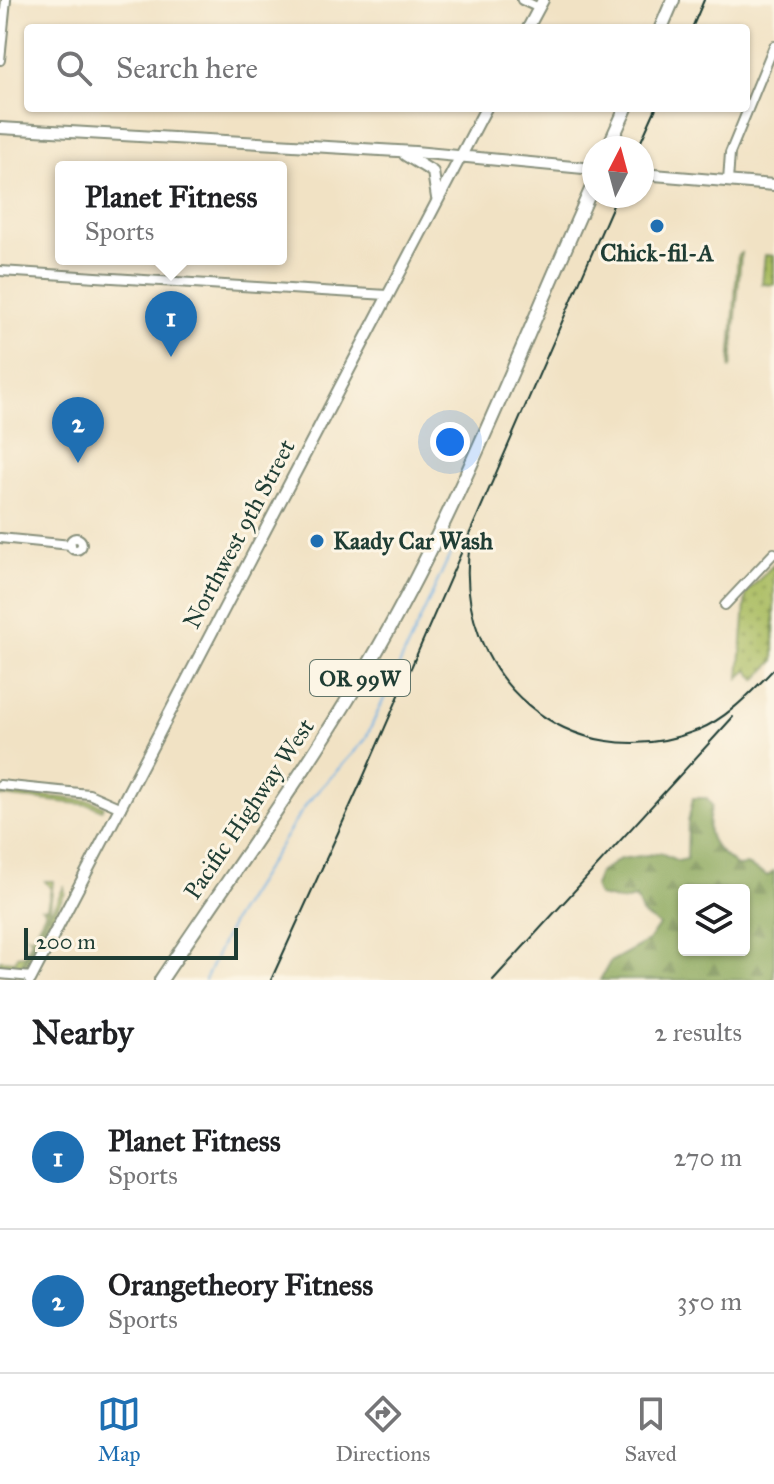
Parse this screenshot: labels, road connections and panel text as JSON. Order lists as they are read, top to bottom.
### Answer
{
  "streets": {
    "highway": ["OR 99W", "Pacific Highway West"],
    "main road": ["Northwest 9th Street"]
  },
  "places": ["Chick-fil-A", "Kaady Car Wash"],
  "scale_bar": "200 m",
  "north": "top",
  "page": {
    "search": "Search here",
    "popup": ["Planet Fitness", "Sports"],
    "pins": ["1", "2"],
    "scale": "200 m",
    "heading": ["Nearby", "2 results"],
    "list": [
      {
        "mark": "1",
        "name": "Planet Fitness",
        "note": "Sports",
        "value": "270 m"
      },
      {
        "mark": "2",
        "name": "Orangetheory Fitness",
        "note": "Sports",
        "value": "350 m"
      }
    ],
    "nav": ["Map", "Directions", "Saved"]
  }
}
